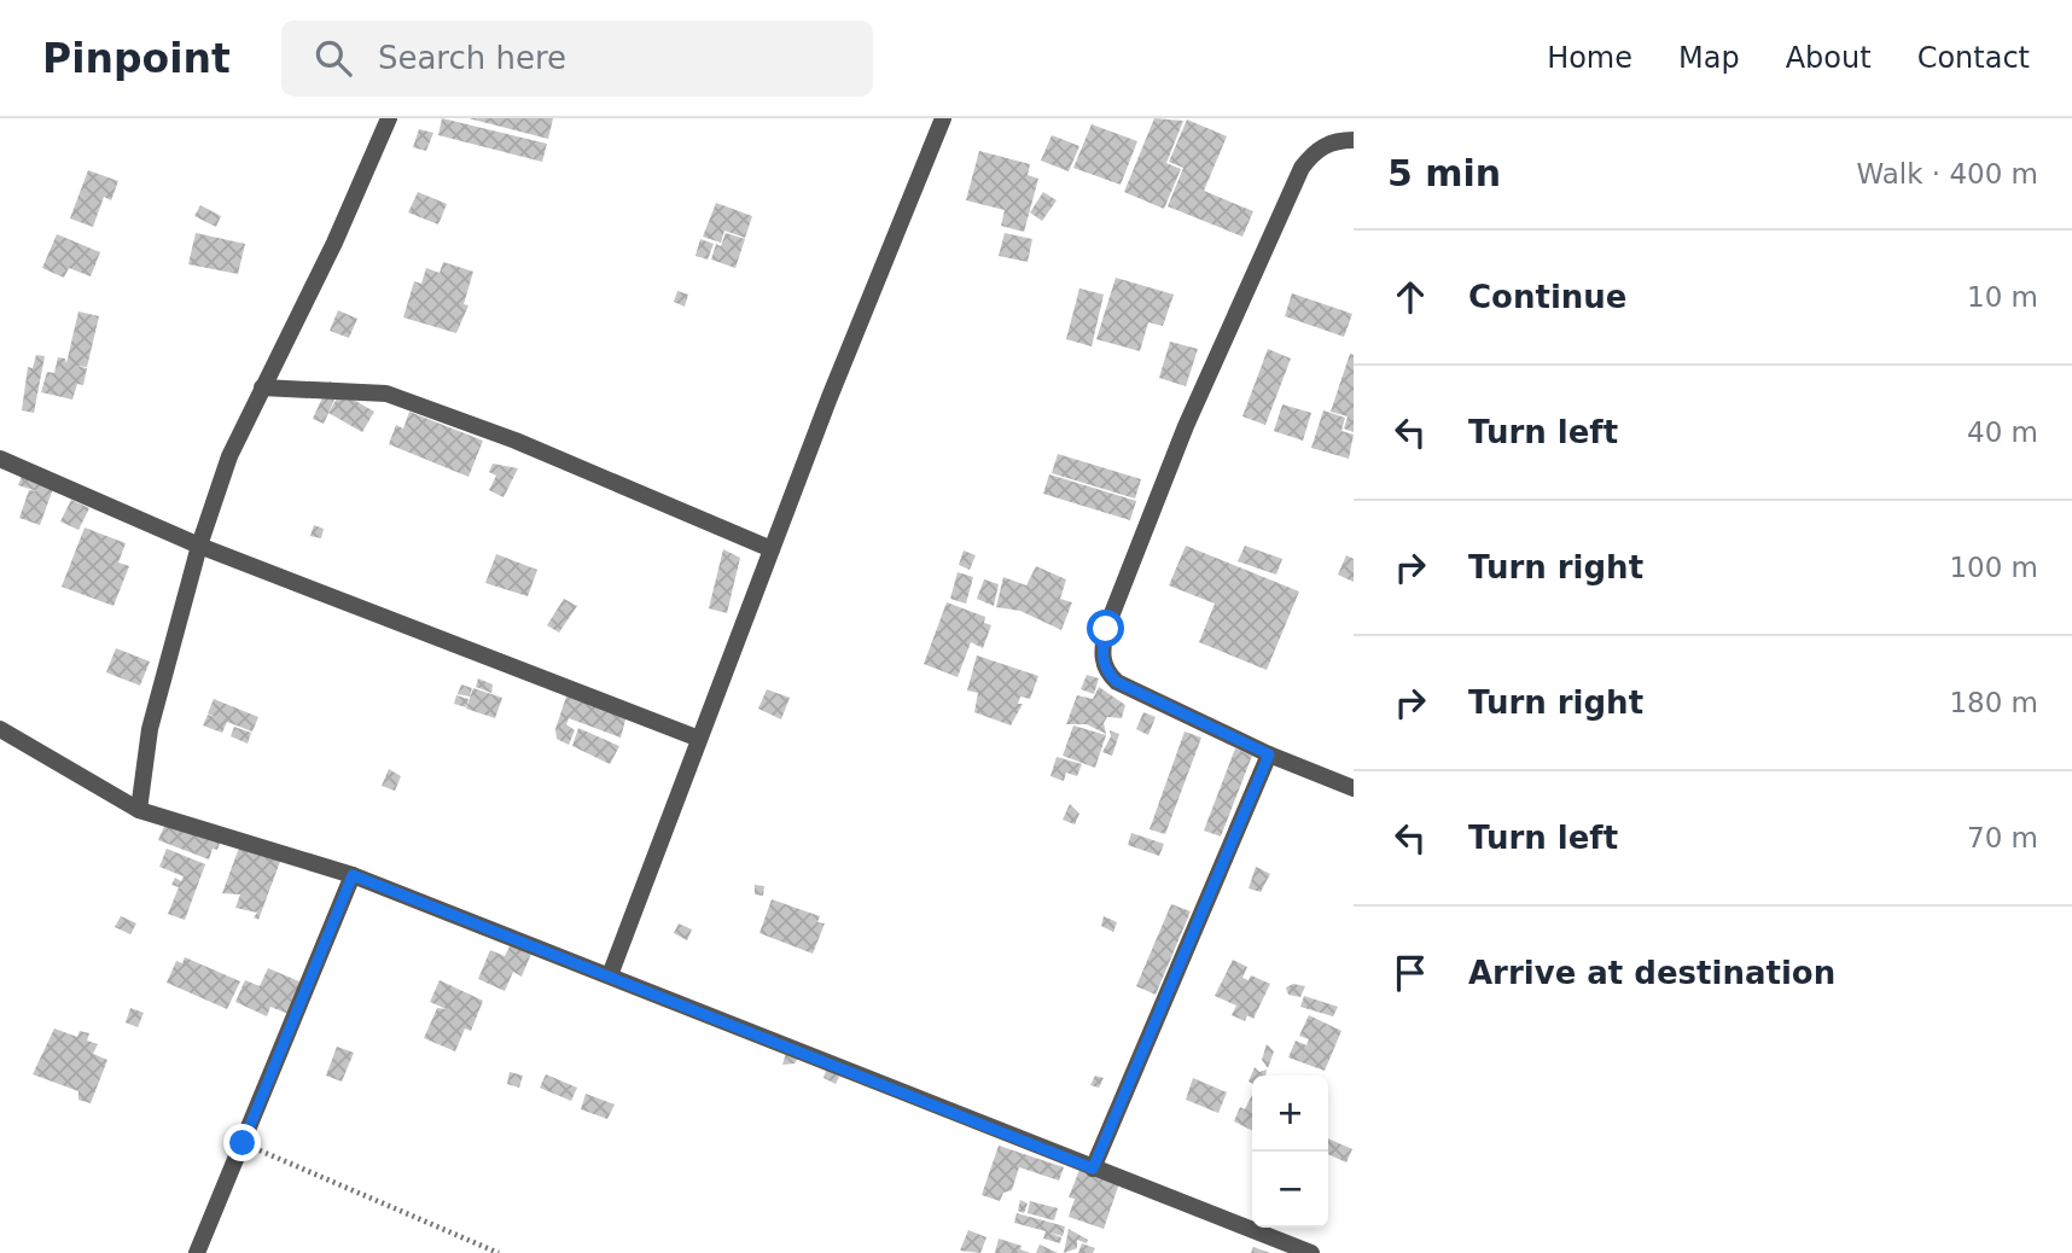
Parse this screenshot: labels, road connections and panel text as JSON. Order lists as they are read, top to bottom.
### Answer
{
  "page": {
    "header": "Pinpoint",
    "search": "Search here",
    "nav": [
      "Home",
      "Map",
      "About",
      "Contact"
    ],
    "heading": ["5 min", "Walk · 400 m"],
    "list": [
      ["Continue", "10 m"],
      ["Turn left", "40 m"],
      ["Turn right", "100 m"],
      ["Turn right", "180 m"],
      ["Turn left", "70 m"],
      "Arrive at destination"
    ],
    "map_buttons": ["+", "−"]
  }
}
